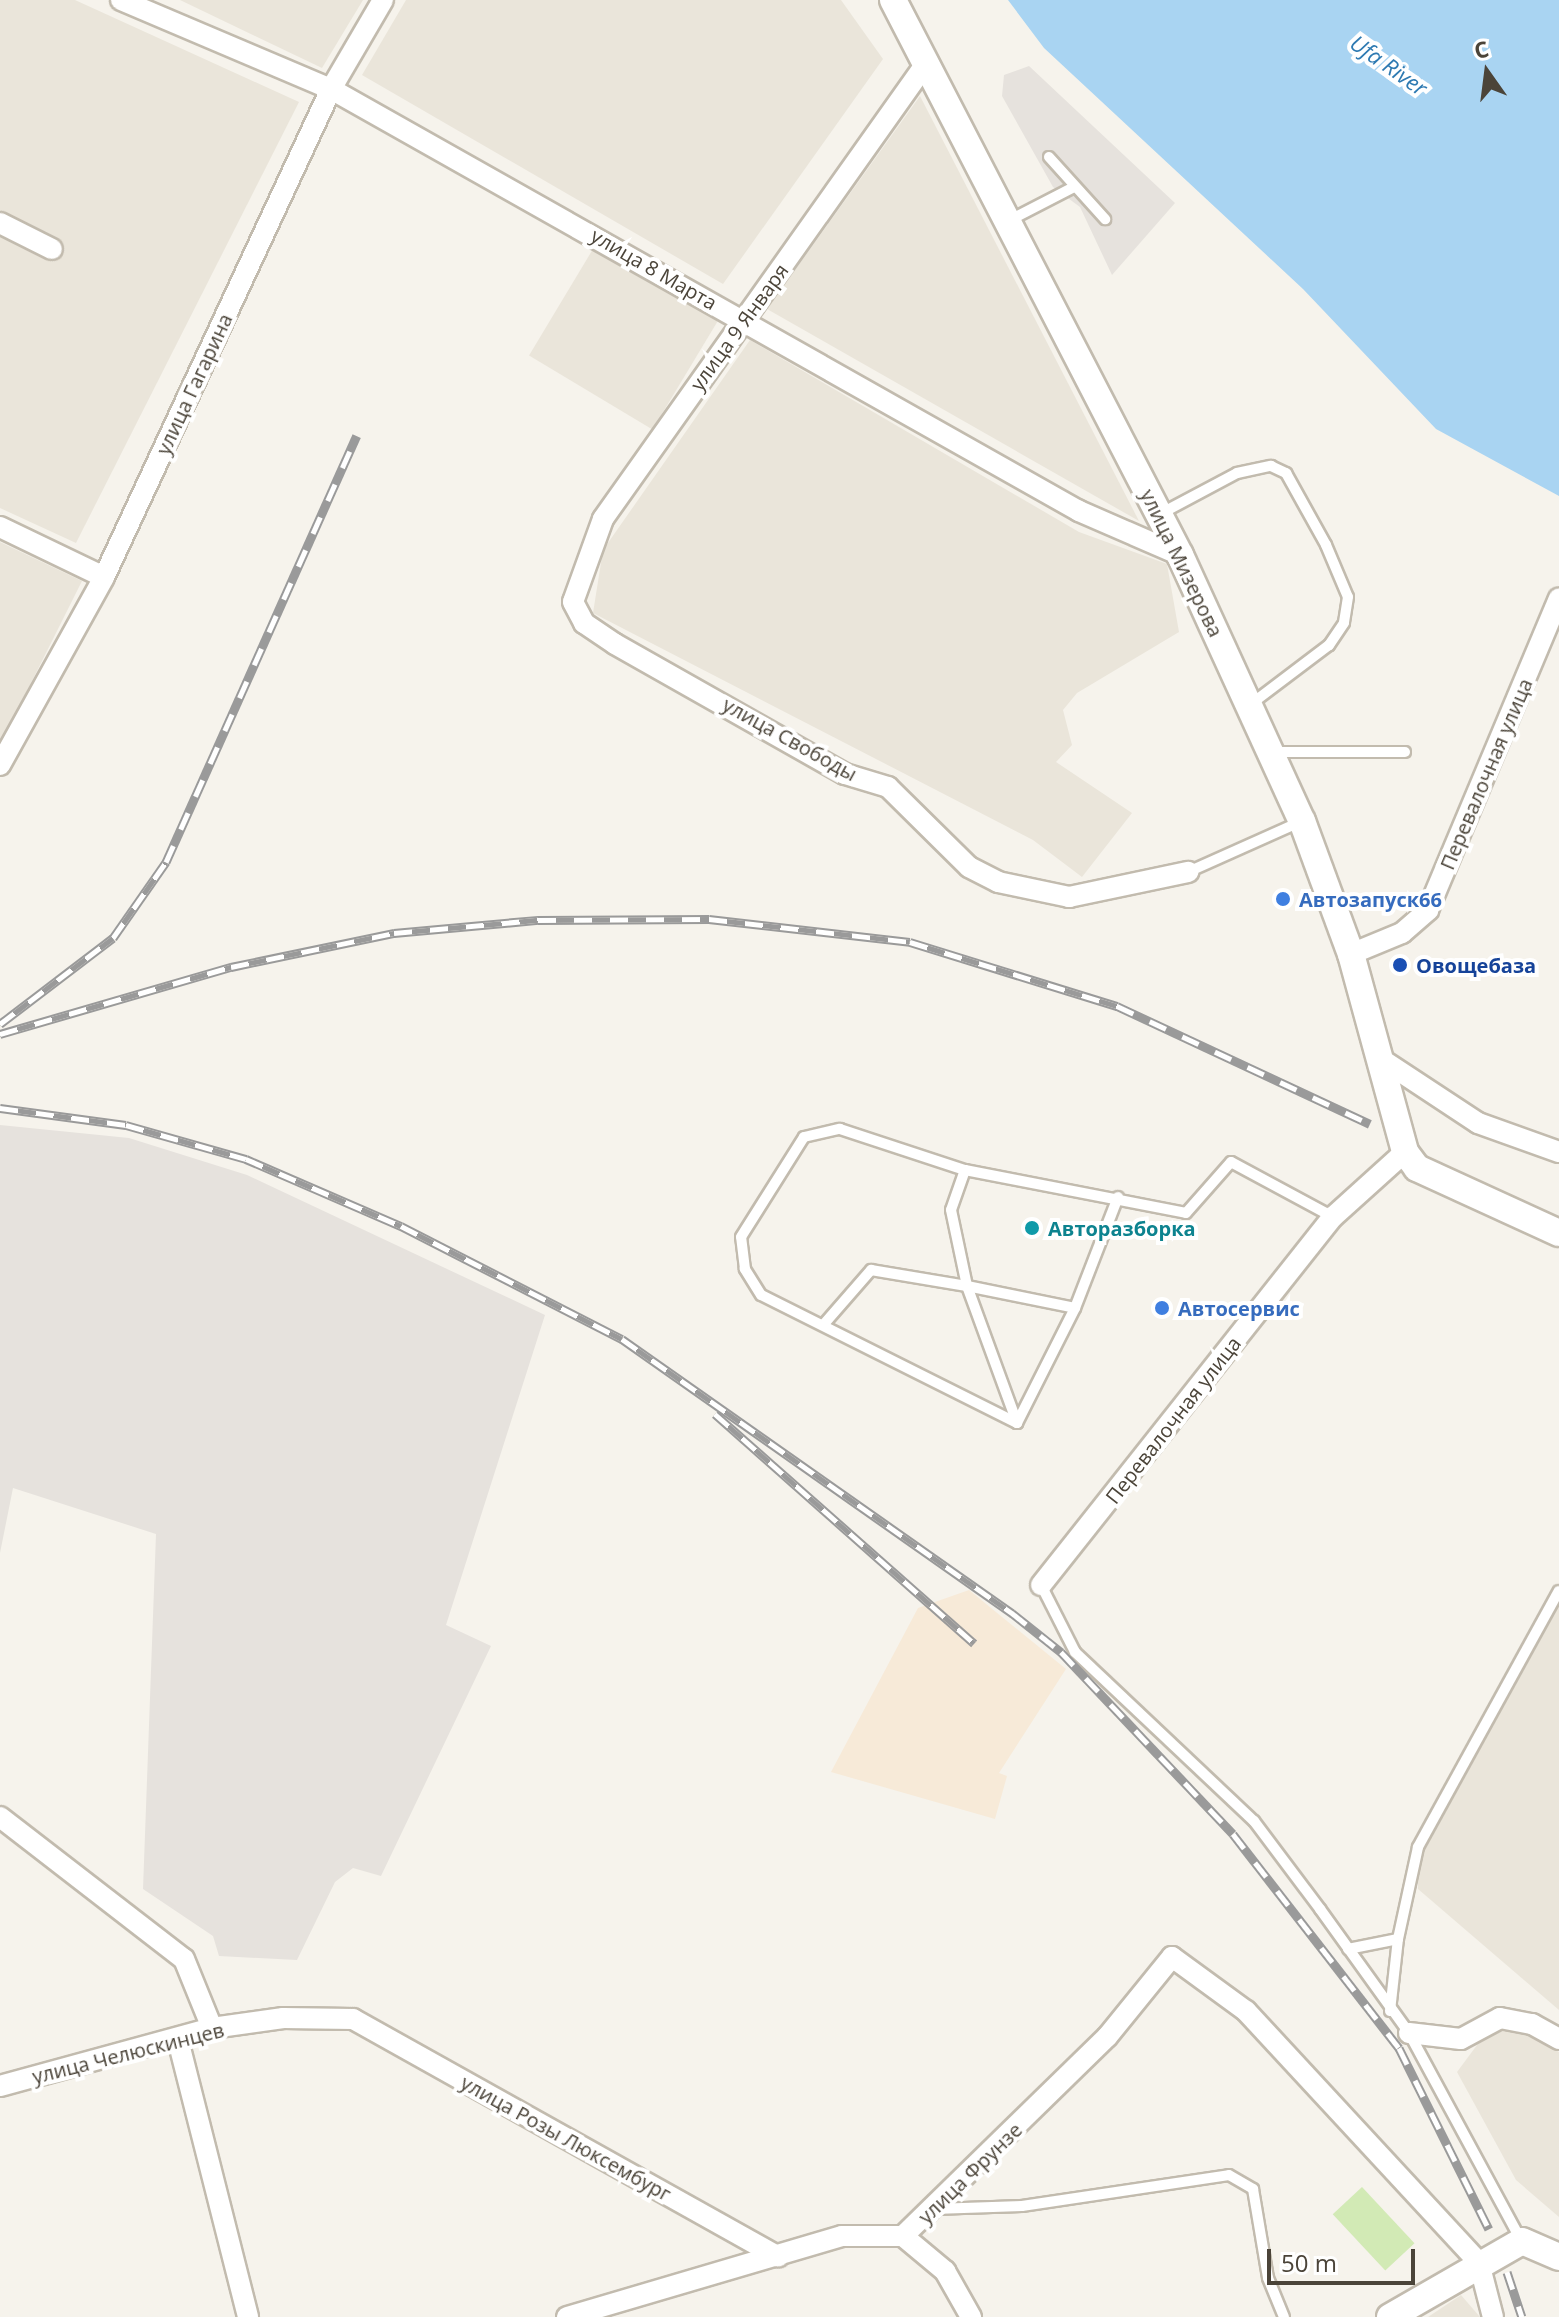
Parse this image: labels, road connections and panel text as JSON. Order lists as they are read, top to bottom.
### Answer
{
  "streets": {
    "street": [
      "улица 8 Марта",
      "улица 9 Января",
      "улица Гагарина",
      "улица Мизерова",
      "улица Свободы",
      "Перевалочная улица",
      "улица Челюскинцев",
      "улица Розы Люксембург",
      "улица Фрунзе"
    ]
  },
  "crossings": [
    ["улица 8 Марта", "улица 9 Января"],
    ["улица 8 Марта", "улица Гагарина"],
    ["улица 8 Марта", "улица Мизерова"],
    ["улица 9 Января", "улица Мизерова"],
    ["улица 9 Января", "улица Свободы"],
    ["улица Мизерова", "Перевалочная улица"],
    ["улица Челюскинцев", "улица Розы Люксембург"],
    ["улица Розы Люксембург", "улица Фрунзе"]
  ],
  "water": ["Ufa River"],
  "places": [
    "Автозапуск66",
    "Овощебаза",
    "Авторазборка",
    "Автосервис"
  ],
  "scale_bar": "50 m",
  "north": "top"
}
